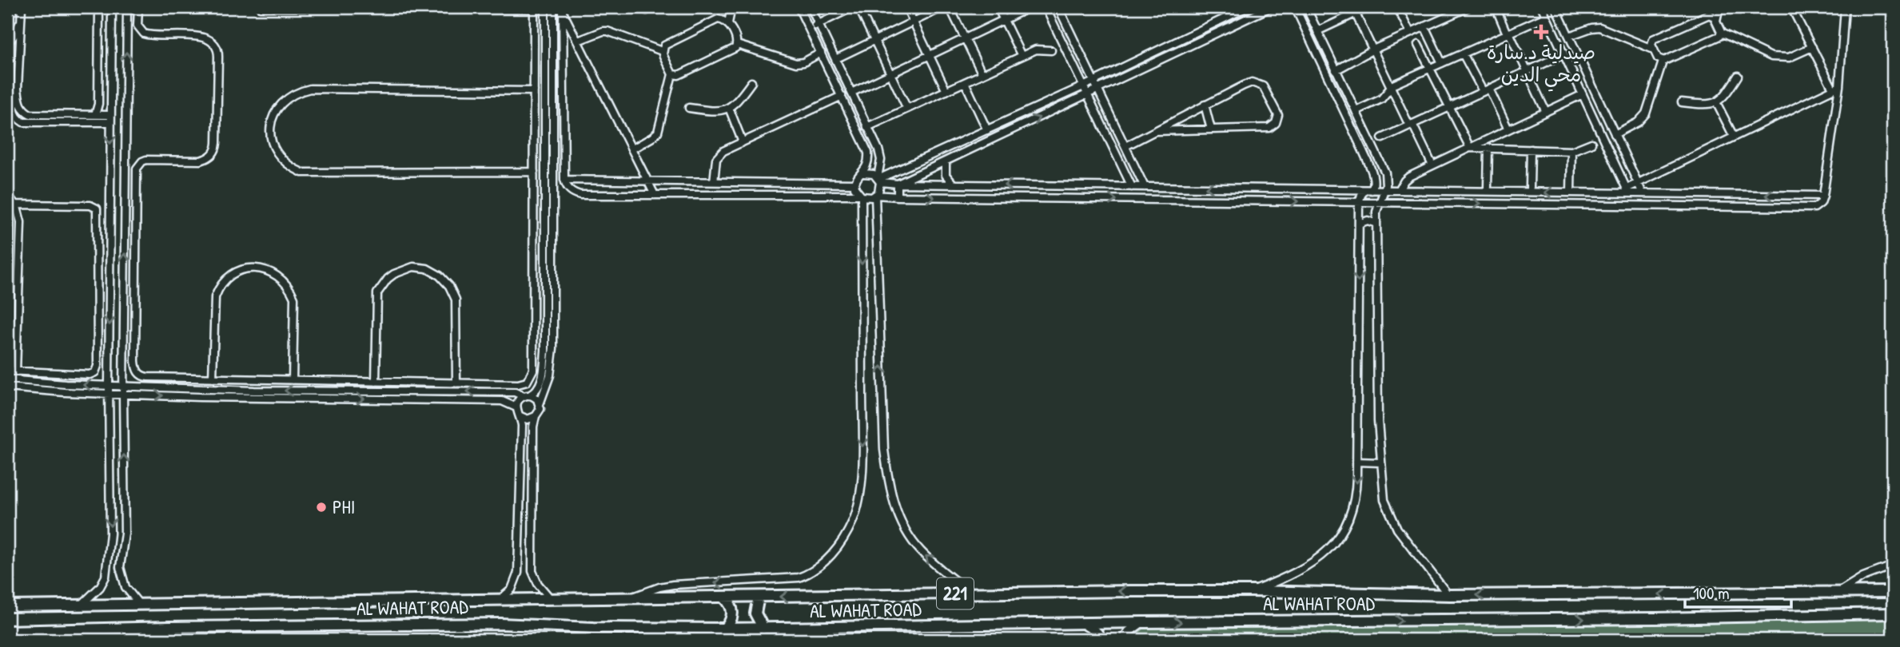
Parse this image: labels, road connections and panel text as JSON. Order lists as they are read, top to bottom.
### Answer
{
  "streets": {
    "highway": ["221", "AL WAHAT ROAD"]
  },
  "places": {
    "health": ["صيدلية د.سارة محي الدين"],
    "other": ["PHI"]
  },
  "scale_bar": "100 m"
}
